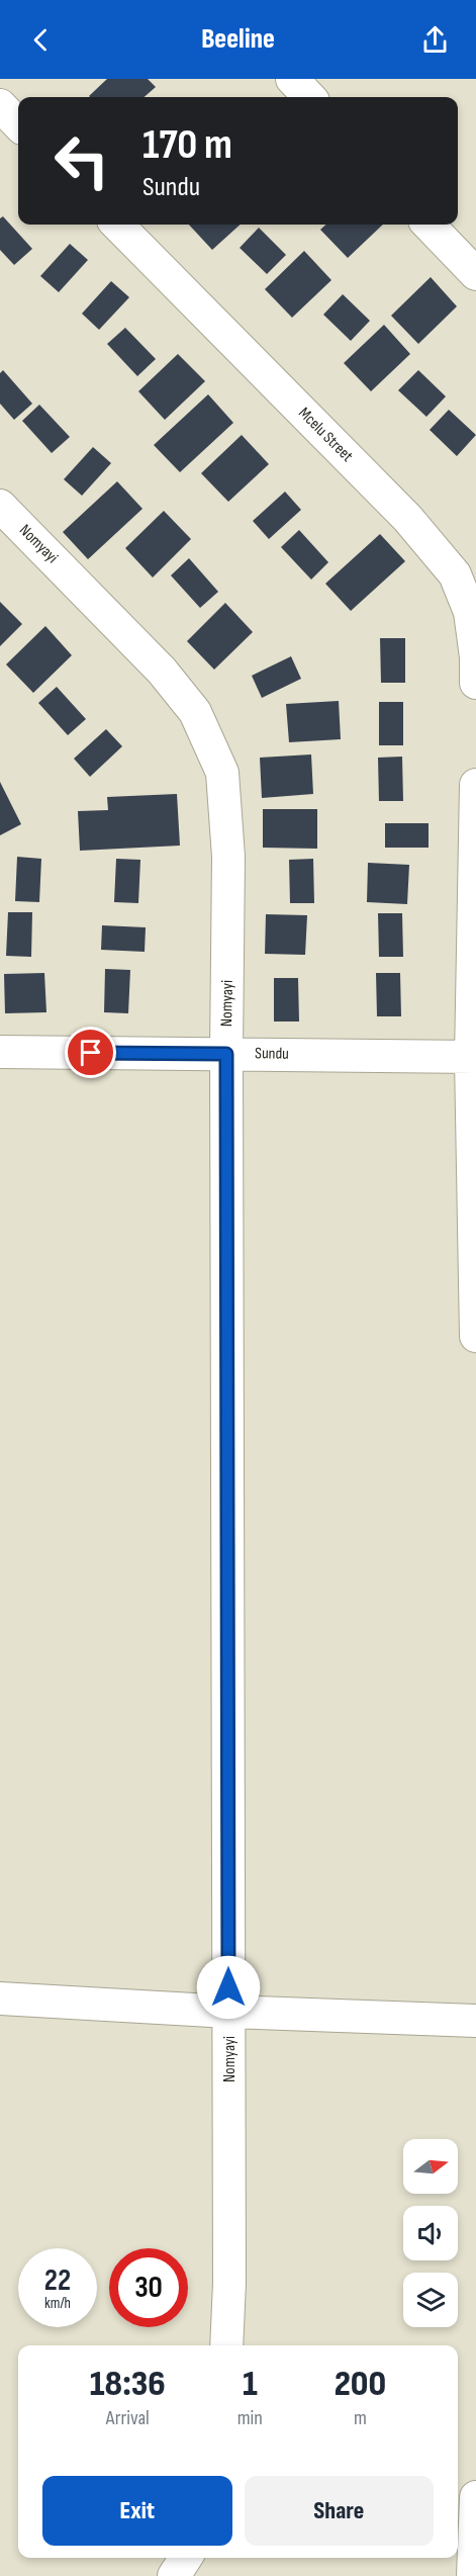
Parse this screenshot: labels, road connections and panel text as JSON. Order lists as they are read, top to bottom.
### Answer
{
  "streets": {
    "street": ["Mcelu Street", "Nomyayi", "Sundu"]
  },
  "crossings": [
    ["Nomyayi", "Sundu"]
  ],
  "north": "right",
  "page": {
    "header": "Beeline",
    "turn": ["170 m", "Sundu"],
    "speed": "22 km/h",
    "limit": "30",
    "eta": [
      "18:36",
      "Arrival",
      "1",
      "min",
      "200",
      "m"
    ],
    "buttons": ["Exit", "Share"]
  }
}
